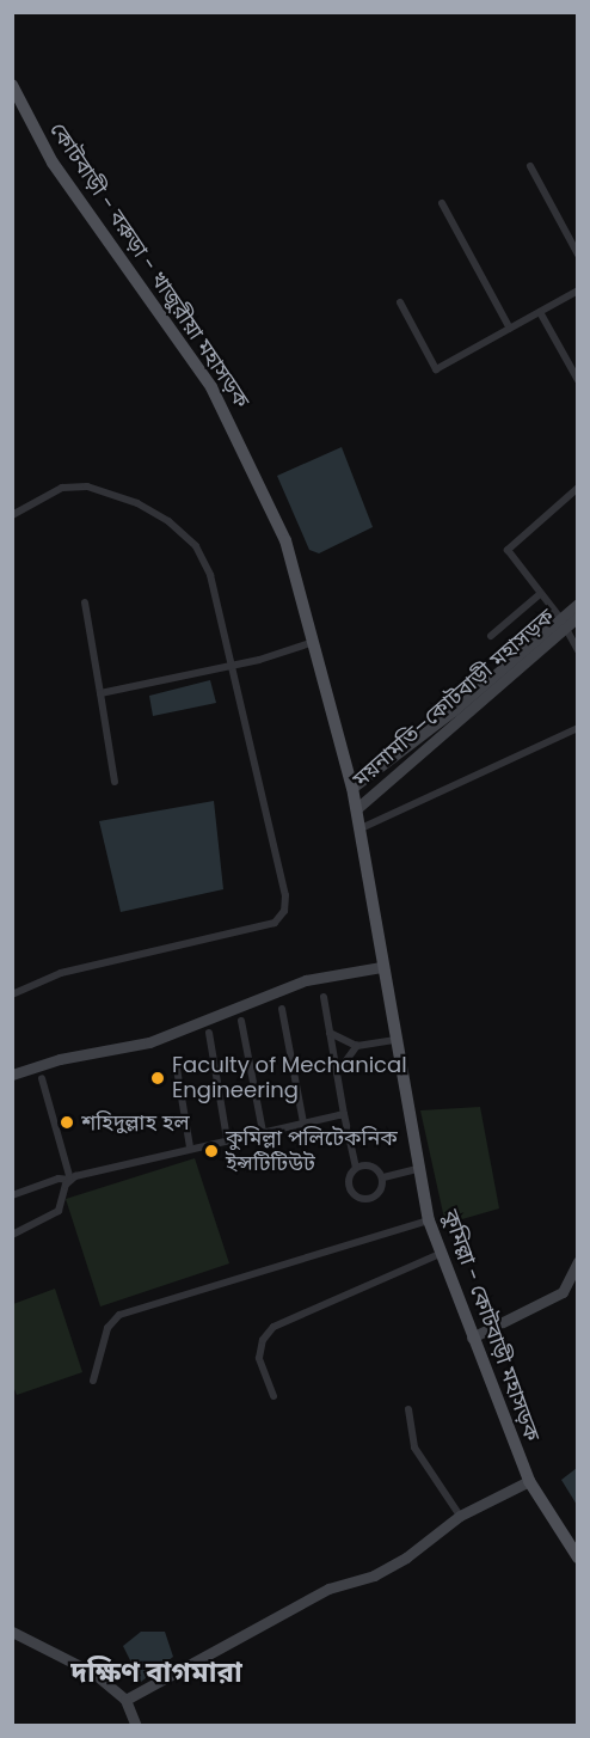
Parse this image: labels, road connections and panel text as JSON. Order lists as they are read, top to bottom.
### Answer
{
  "streets": {
    "main road": ["কোটবাড়ী - বরুড়া - খাজুরীয়া মহাসড়ক", "ময়নামতি–কোটবাড়ী মহাসড়ক", "কুমিল্লা - কোটবাড়ী মহাসড়ক"]
  },
  "crossings": [
    ["কোটবাড়ী - বরুড়া - খাজুরীয়া মহাসড়ক", "ময়নামতি–কোটবাড়ী মহাসড়ক"],
    ["কোটবাড়ী - বরুড়া - খাজুরীয়া মহাসড়ক", "কুমিল্লা - কোটবাড়ী মহাসড়ক"]
  ],
  "districts": ["দক্ষিণ বাগমারা"],
  "places": ["Faculty of Mechanical Engineering", "শহিদুল্লাহ হল", "কুমিল্লা পলিটেকনিক ইন্সটিটিউট"]
}
